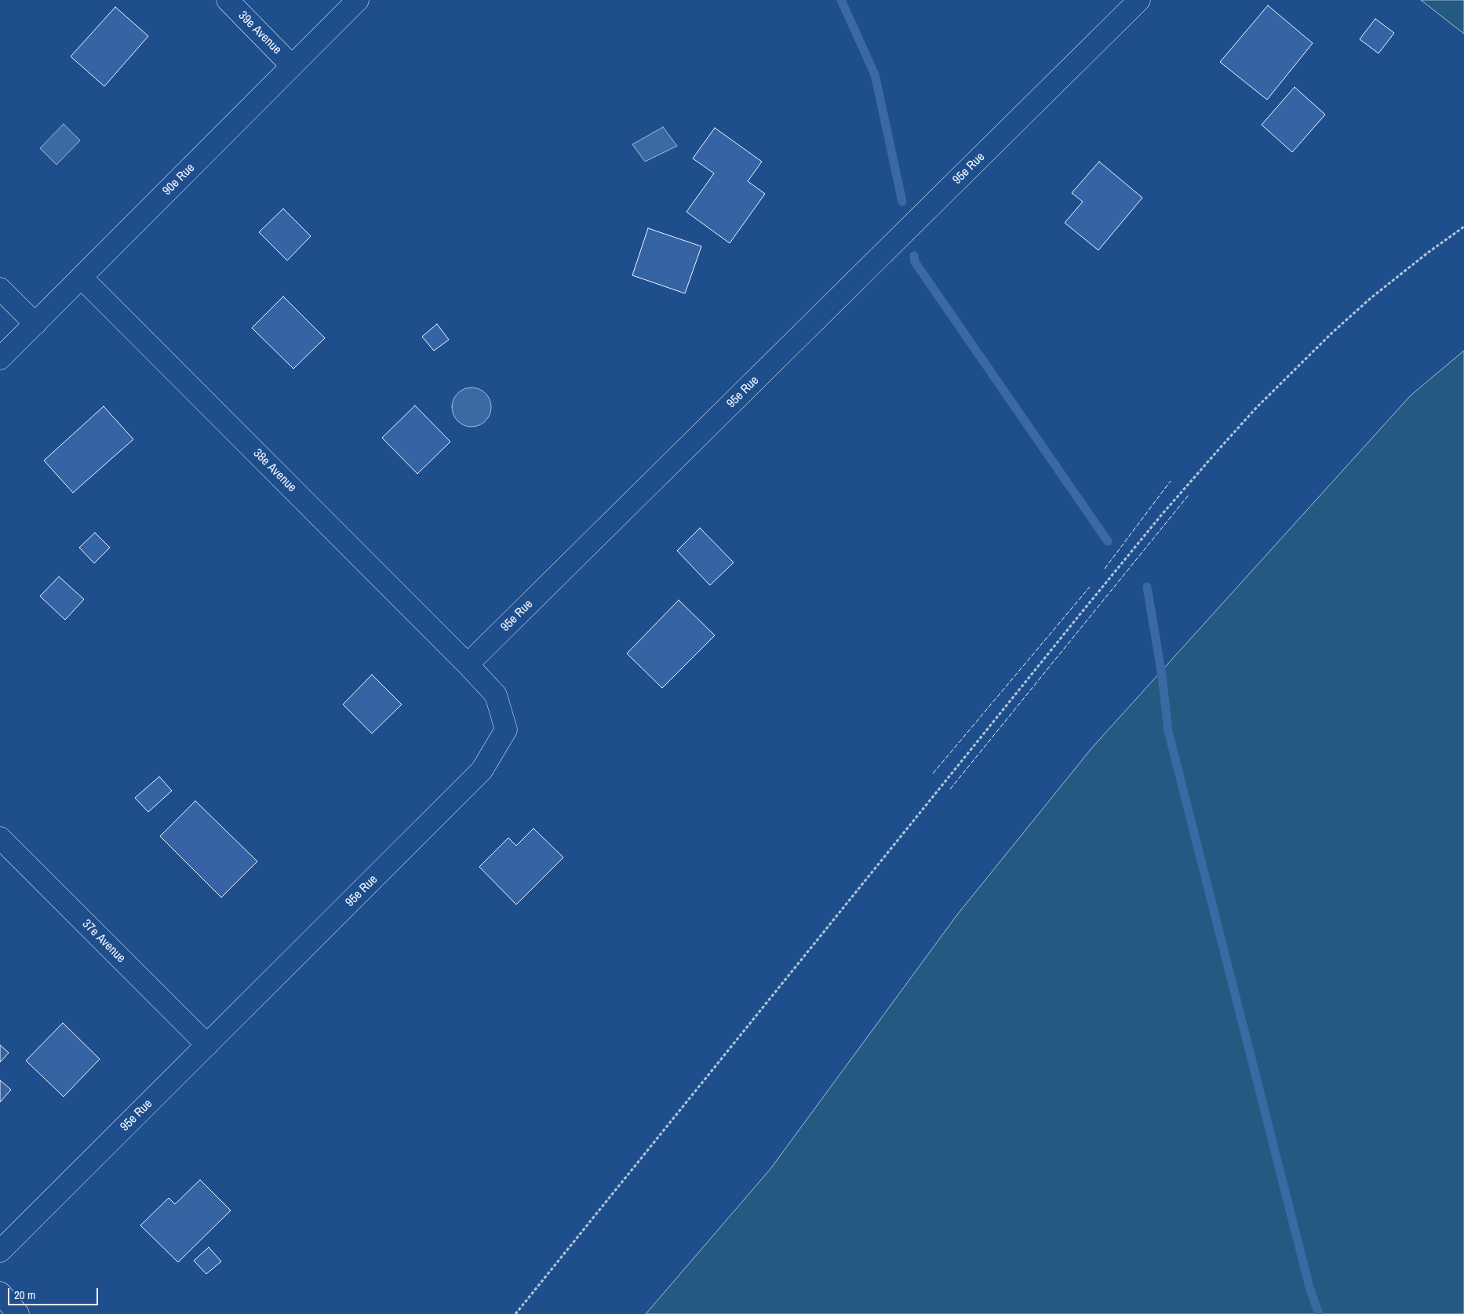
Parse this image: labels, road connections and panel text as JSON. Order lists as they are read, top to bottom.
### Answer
{
  "streets": {
    "street": [
      "39e Avenue",
      "95e Rue",
      "90e Rue",
      "38e Avenue",
      "37e Avenue"
    ]
  },
  "crossings": [
    ["39e Avenue", "90e Rue"],
    ["95e Rue", "38e Avenue"],
    ["95e Rue", "37e Avenue"],
    ["90e Rue", "38e Avenue"]
  ],
  "scale_bar": "20 m"
}
